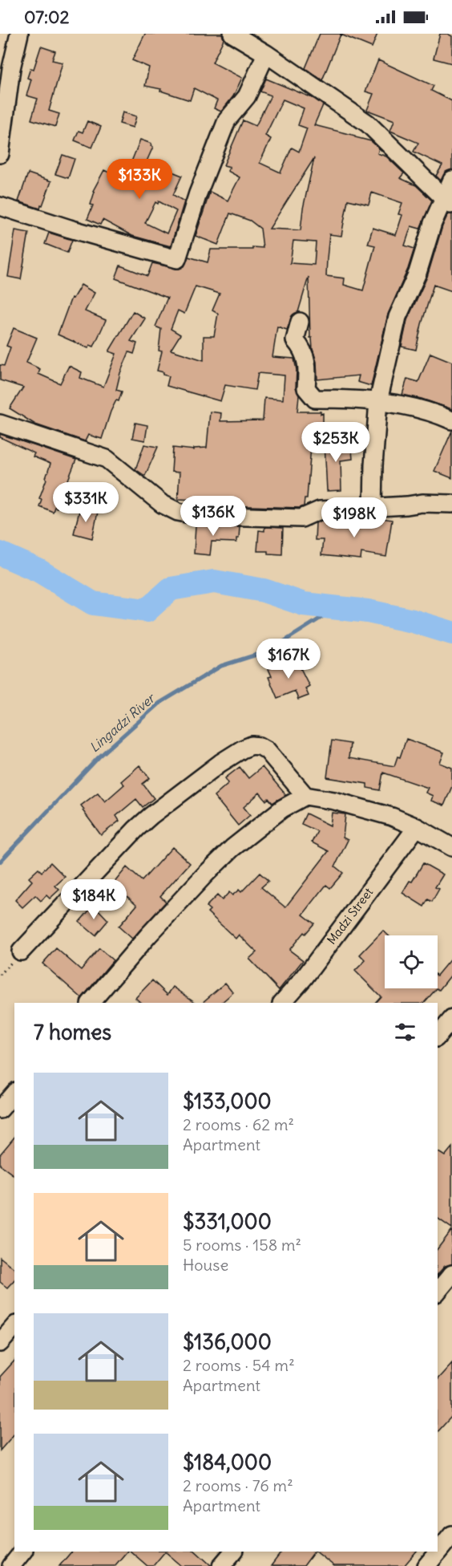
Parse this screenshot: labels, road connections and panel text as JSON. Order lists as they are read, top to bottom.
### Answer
{
  "streets": {
    "street": ["Madzi Street"]
  },
  "water": ["Lingadzi River"],
  "page": {
    "status": "07:02",
    "price": [
      "$133K",
      "$253K",
      "$331K",
      "$136K",
      "$198K",
      "$167K",
      "$184K"
    ],
    "heading": "7 homes",
    "list": [
      {
        "name": "$133,000",
        "note": "2 rooms · 62 m² · Apartment"
      },
      {
        "name": "$331,000",
        "note": "5 rooms · 158 m² · House"
      },
      {
        "name": "$136,000",
        "note": "2 rooms · 54 m² · Apartment"
      },
      {
        "name": "$184,000",
        "note": "2 rooms · 76 m² · Apartment"
      }
    ]
  }
}
